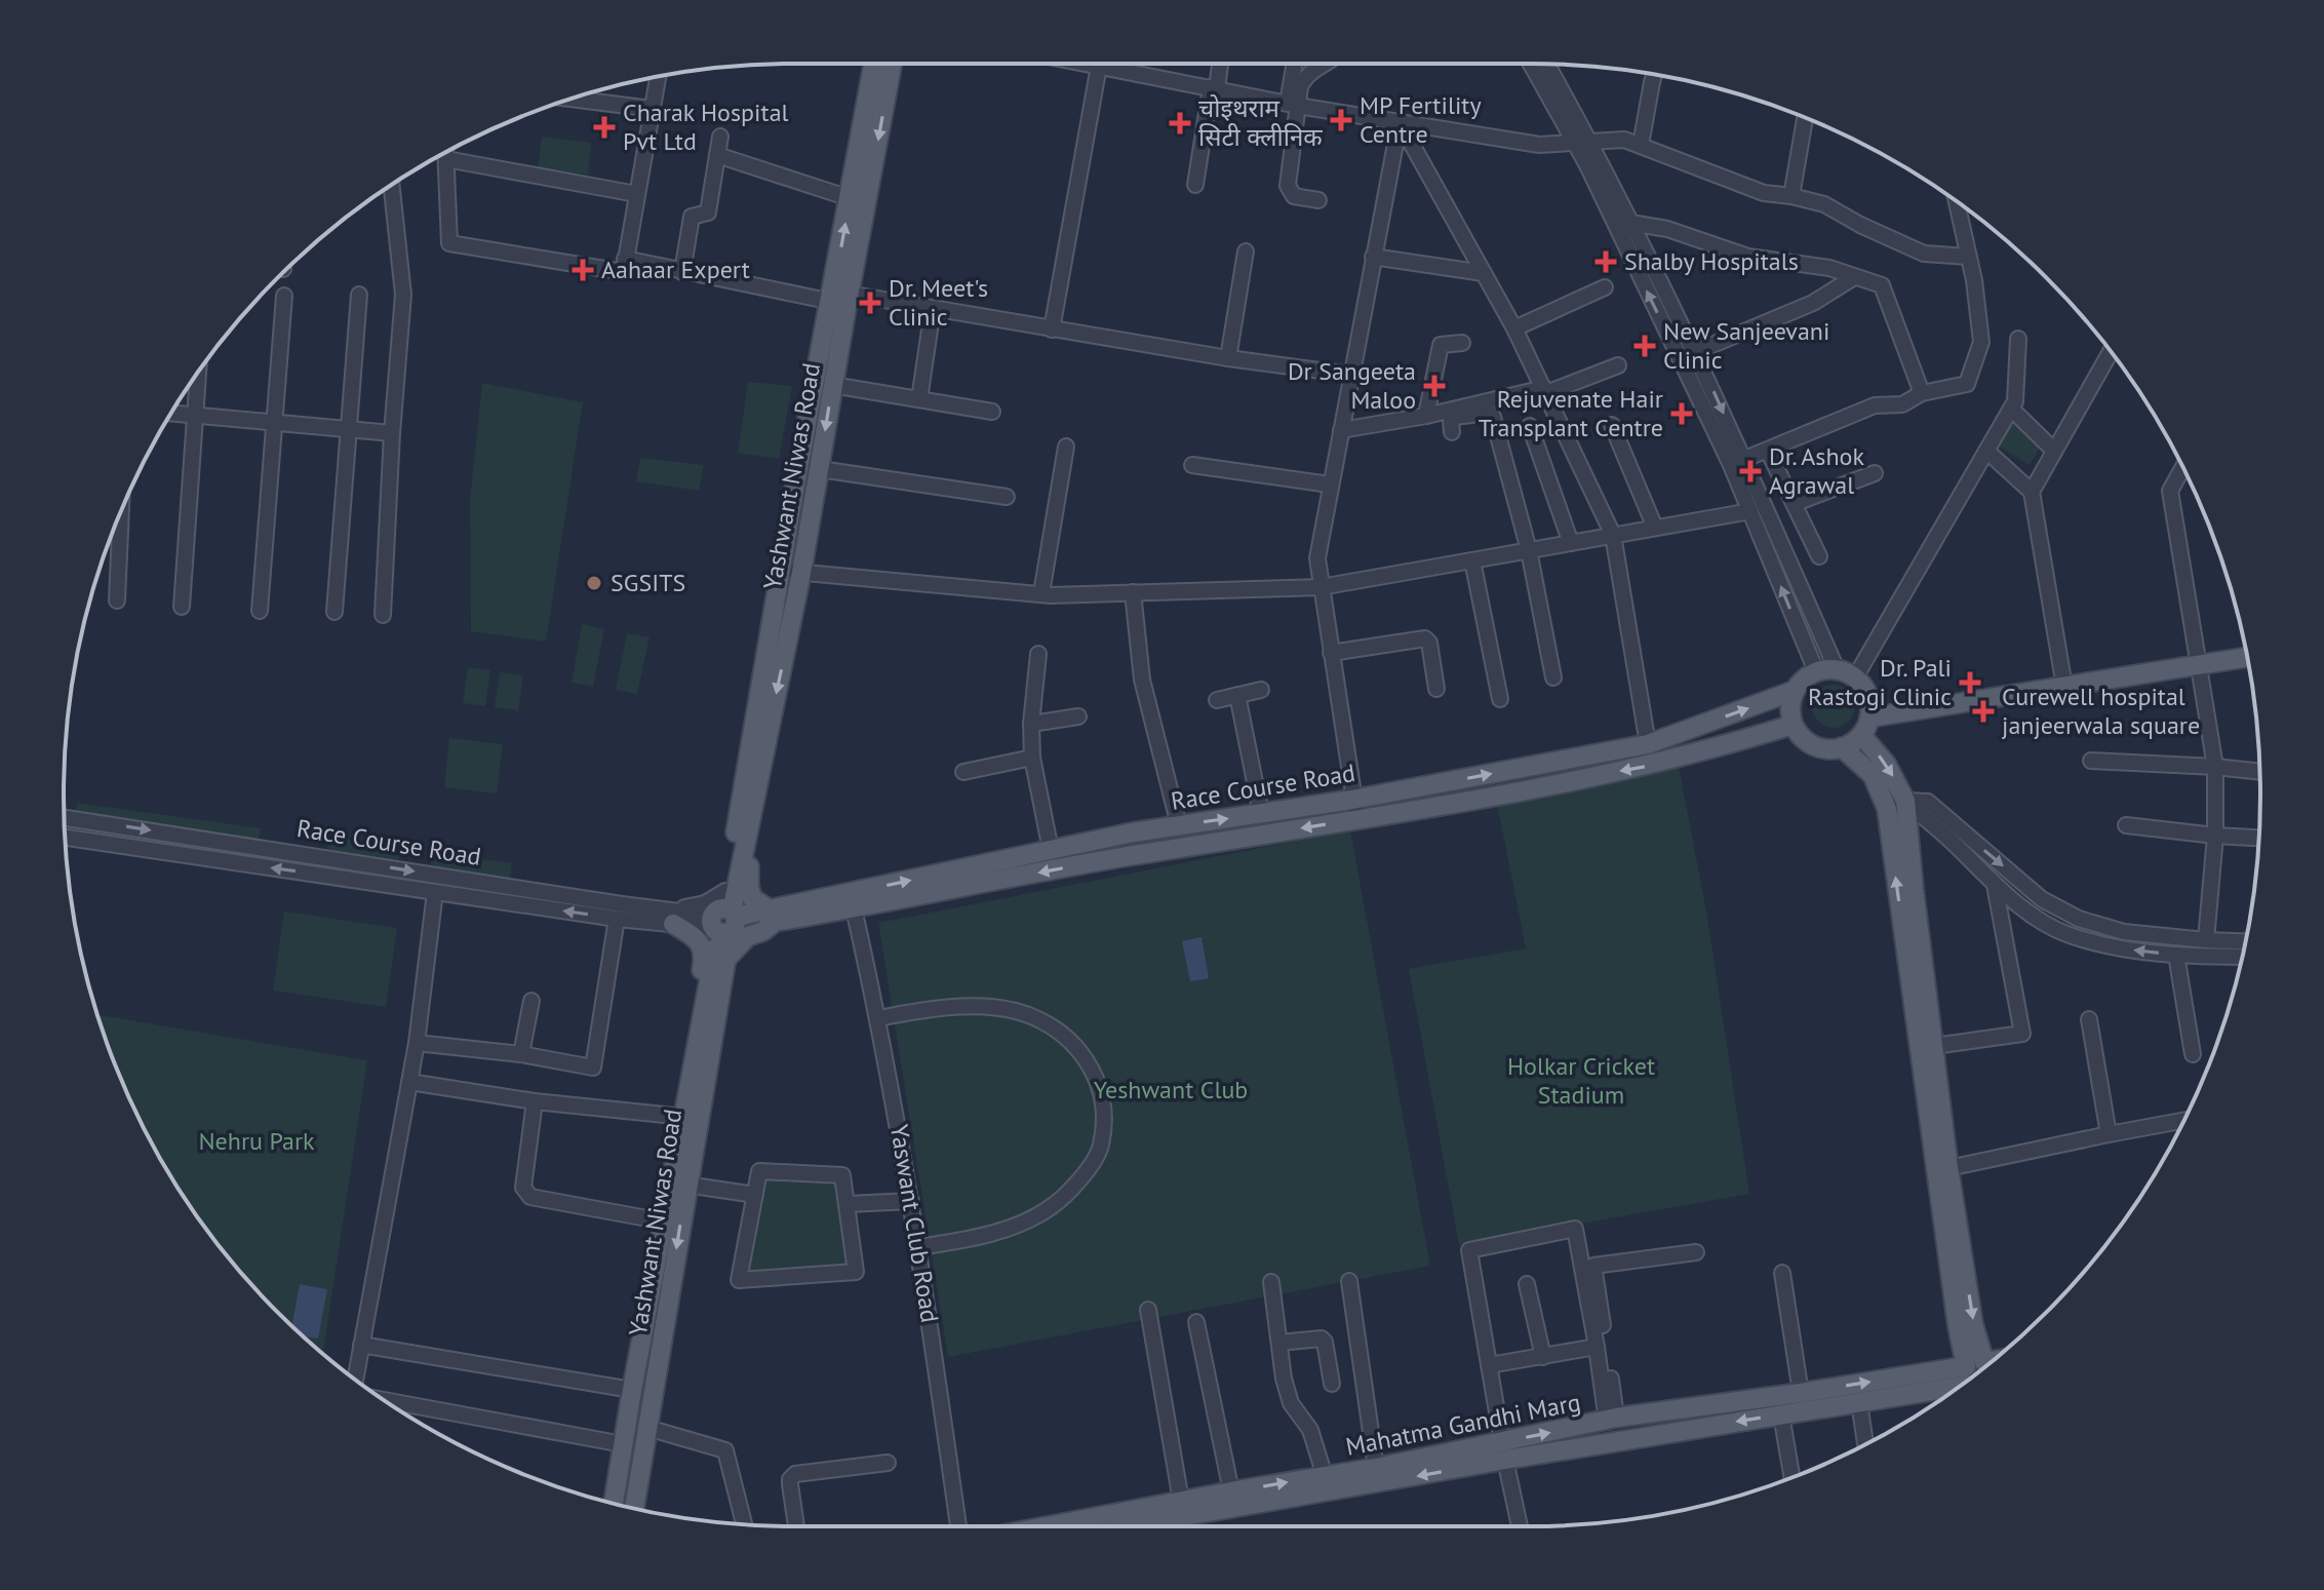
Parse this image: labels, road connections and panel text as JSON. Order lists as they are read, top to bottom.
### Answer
{
  "streets": {
    "main road": ["Yashwant Niwas Road", "Race Course Road", "Mahatma Gandhi Marg"],
    "street": ["Yaswant Club Road"]
  },
  "crossings": [
    ["Yashwant Niwas Road", "Race Course Road"],
    ["Race Course Road", "Yaswant Club Road"]
  ],
  "parks": ["Holkar Cricket Stadium", "Yeshwant Club", "Nehru Park"],
  "places": {
    "health": [
      "MP Fertility Centre",
      "चोइथराम सिटी क्लीनिक",
      "Charak Hospital Pvt Ltd",
      "Shalby Hospitals",
      "Aahaar Expert",
      "Dr. Meet's Clinic",
      "New Sanjeevani Clinic",
      "Dr Sangeeta Maloo",
      "Rejuvenate Hair Transplant Centre",
      "Dr. Ashok Agrawal",
      "Dr. Pali Rastogi Clinic",
      "Curewell hospital janjeerwala square"
    ],
    "other": ["SGSITS"]
  }
}
